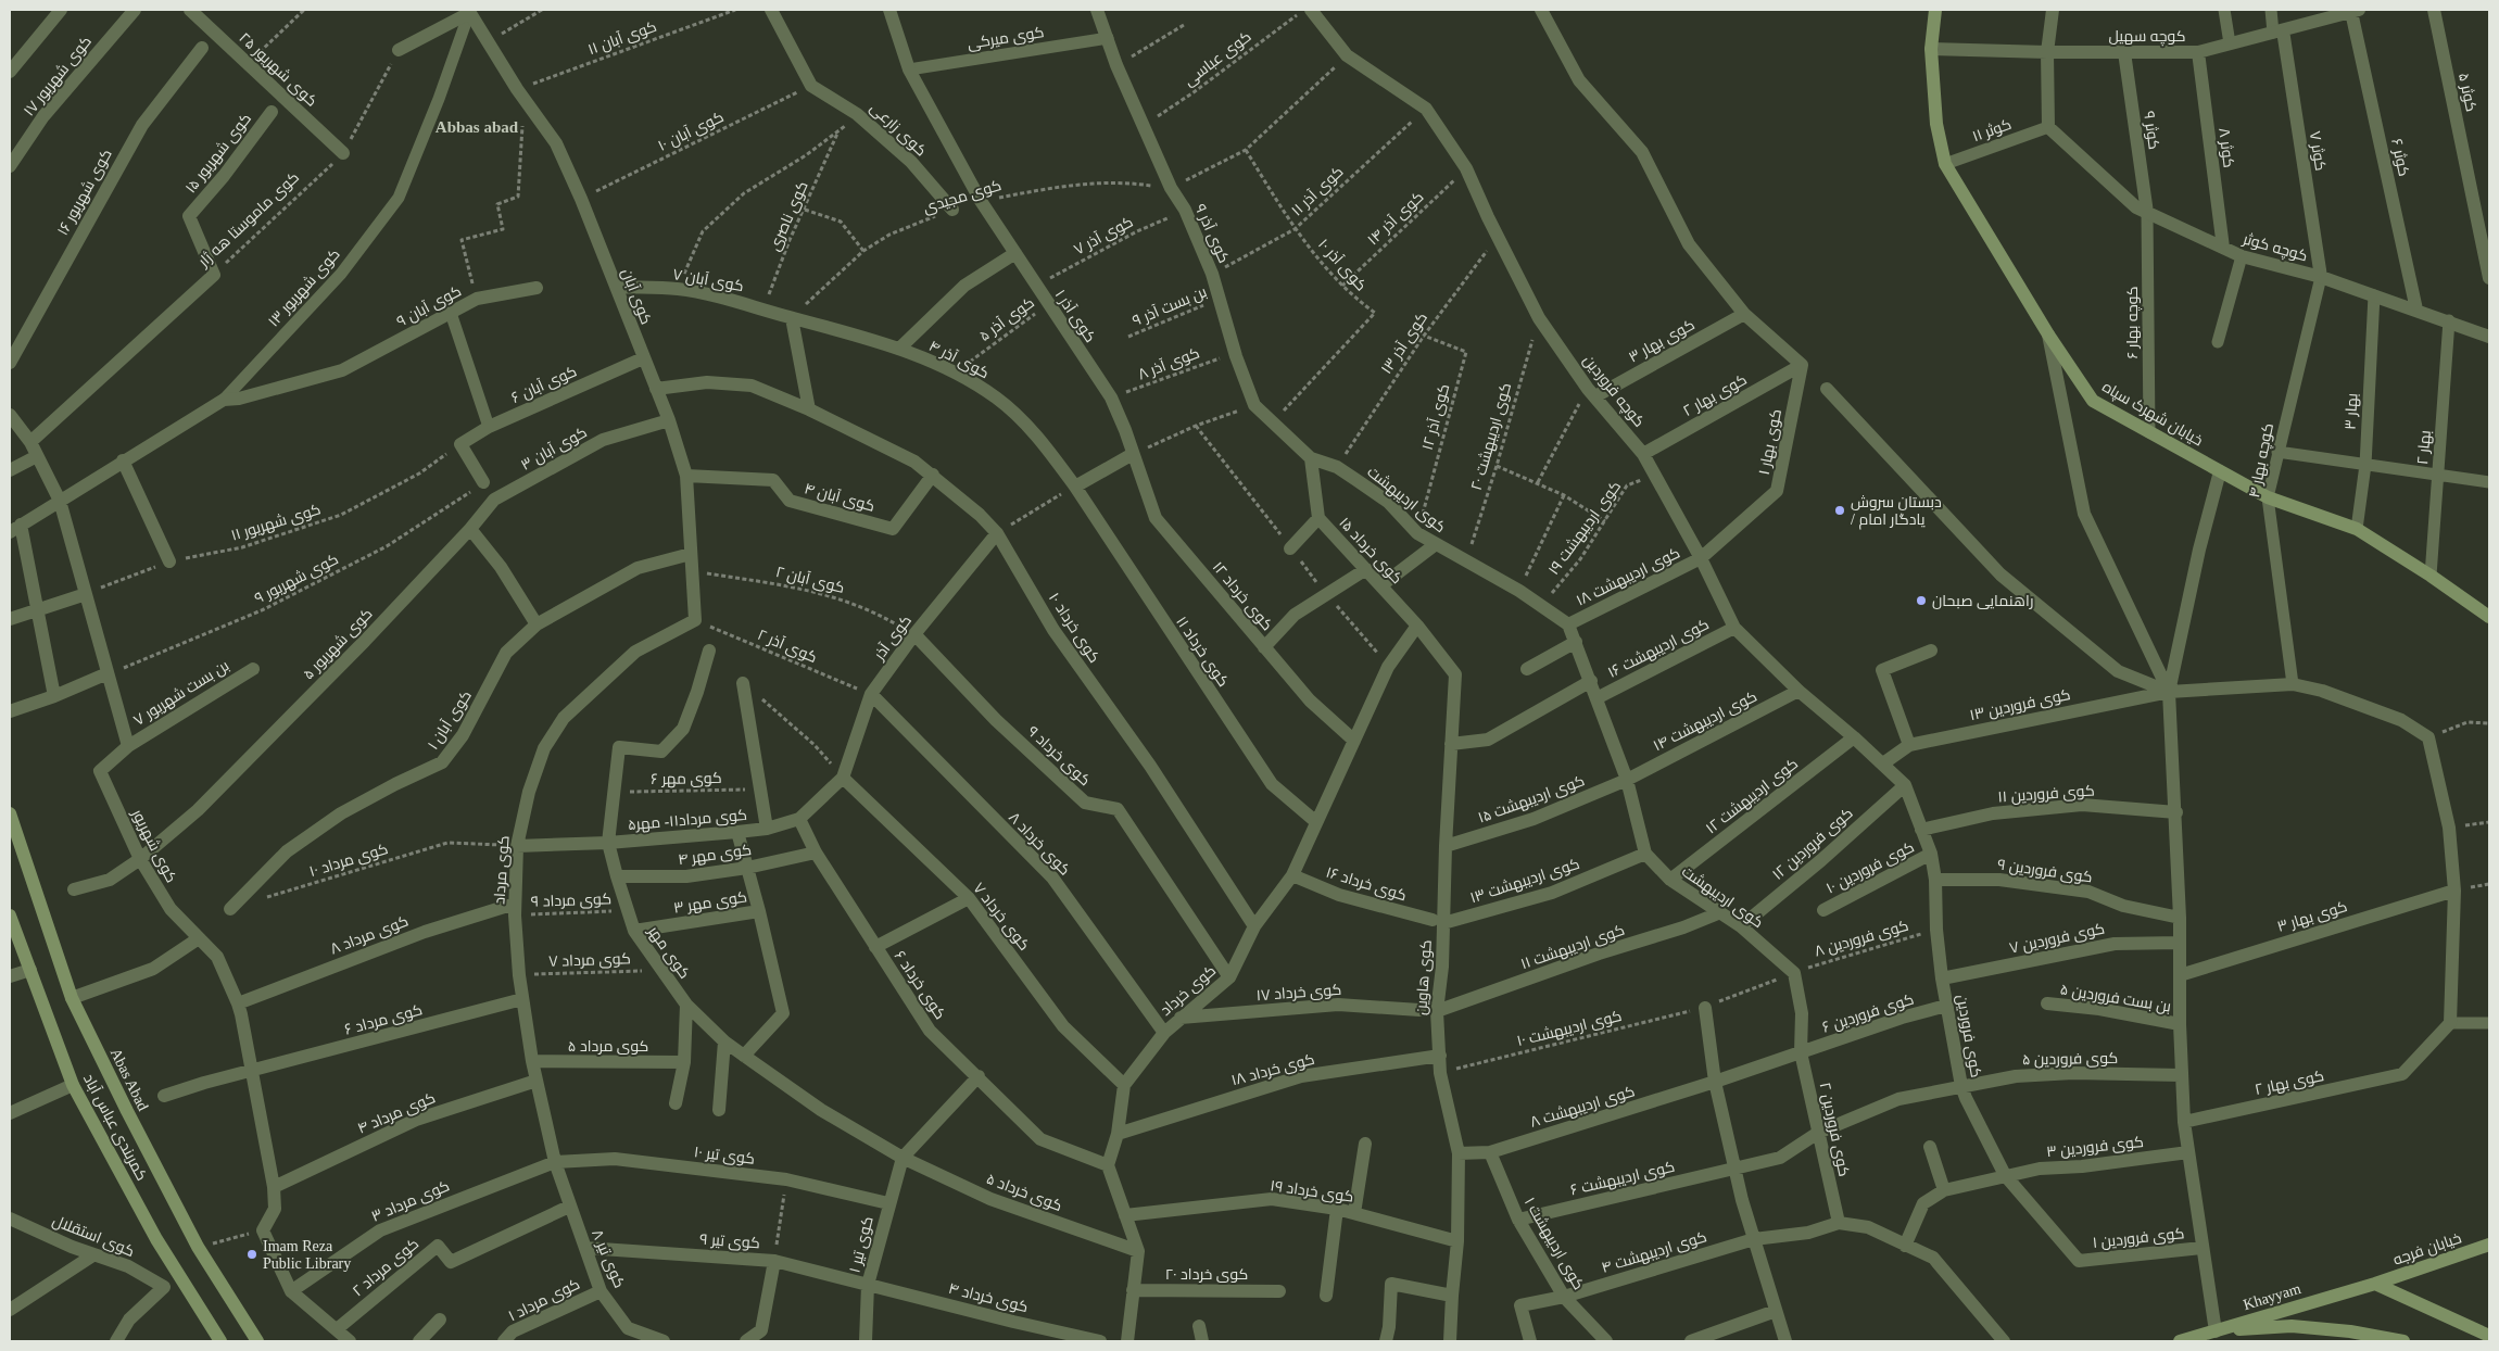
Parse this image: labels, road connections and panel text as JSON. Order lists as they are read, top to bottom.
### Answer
{
  "streets": {
    "main road": [
      "خیابان شهرک سپاه",
      "Abas Abad",
      "کمربندی عباس آباد",
      "خیابان فرجه",
      "Khayyam"
    ],
    "street": [
      "کوچه سهیل",
      "کوی شهریور ۲۵",
      "کوی شهریور ۱۷",
      "کوثر ۵",
      "کوی زارعی",
      "کوثر ۹",
      "کوثر ۸",
      "کوثر ۷",
      "کوی شهریور ۱۵",
      "کوثر ۶",
      "کوی شهریور ۱۶",
      "کوی ماموستا هه ژار",
      "کوی آذر ۹",
      "کوچه کوثر",
      "کوی آبان ۷",
      "کوی شهریور ۱۳",
      "کوی آبان",
      "کوی آبان ۹",
      "کوی آذر ۱",
      "کوی بهار ۳",
      "کوی آذر ۴",
      "کوی آبان ۶",
      "کوچه فروردین",
      "کوی بهار ۲",
      "کوی بهار ۱",
      "کوی آبان ۳",
      "کوی آبان ۴",
      "کوی اردیبهشت",
      "کوی خرداد ۱۵",
      "کوی اردیبهشت ۱۸",
      "کوی خرداد ۱۲",
      "کوی خرداد ۱۰",
      "کوی آذر",
      "کوی شهریور ۵",
      "کوی اردیبهشت ۱۶",
      "کوی خرداد ۱۱",
      "بن بست شهریور ۷",
      "کوی فروردین ۱۳",
      "کوی آبان ۱",
      "کوی اردیبهشت ۱۴",
      "کوی خرداد ۹",
      "کوی فروردین ۱۱",
      "کوی اردیبهشت ۱۲",
      "کوی اردیبهشت ۱۵",
      "کوی مرداد۱۱- مهر۵",
      "کوی خرداد ۸",
      "کوی فروردین ۱۲",
      "کوی شهریور",
      "کوی مهر ۴",
      "کوی فروردین ۱۰",
      "کوی مرداد",
      "کوی فروردین ۹",
      "کوی اردیبهشت ۱۳",
      "کوی خرداد ۱۶",
      "کوی مهر ۳",
      "کوی خرداد ۷",
      "کوی مرداد ۸",
      "کوی فروردین ۷",
      "کوی اردیبهشت ۱۱",
      "کوی مهر",
      "کوی هاوین",
      "کوی خرداد ۶",
      "کوی خرداد",
      "کوی خرداد ۱۷",
      "بن بست فروردین ۵",
      "کوی فروردین ۶",
      "کوی مرداد ۶",
      "کوی فروردین",
      "کوی مرداد ۵",
      "کوی فروردین ۵",
      "کوی خرداد ۱۸",
      "کوی اردیبهشت ۸",
      "کوی مرداد ۴",
      "کوی فروردین ۲",
      "کوی فروردین ۳",
      "کوی تیر ۱۰",
      "کوی اردیبهشت ۶",
      "کوی خرداد ۱۹",
      "کوی خرداد ۵",
      "کوی مرداد ۳",
      "کوی استقلال",
      "کوی فروردین ۱",
      "کوی تیر ۹",
      "کوی اردیبهشت ۱",
      "کوی تیر ۱",
      "کوی اردیبهشت ۴",
      "کوی تیر ۸",
      "کوی مرداد ۲",
      "کوی خرداد ۲۰",
      "کوی خرداد ۴",
      "کوی مرداد ۱"
    ],
    "lane": [
      "کوی میرکی",
      "کوثر ۱۱",
      "کوچه بهار ۶",
      "بهار ۳",
      "بهار ۲",
      "کوچه بهار ۴"
    ],
    "path": [
      "کوی آبان ۱۱",
      "کوی عباسی",
      "کوی آبان ۱۰",
      "کوی آذر ۱۱",
      "کوی مجیدی",
      "کوی ناصری",
      "کوی آذر ۱۴",
      "کوی آذر ۷",
      "کوی آذر ۱۰",
      "بن بست آذر ۹",
      "کوی آذر ۵",
      "کوی آذر ۱۳",
      "کوی آذر ۸",
      "کوی آذر ۱۲",
      "کوی اردیبهشت ۲۰",
      "کوی شهریور ۱۱",
      "کوی اردیبهشت ۱۹",
      "کوی شهریور ۹",
      "کوی آبان ۲",
      "کوی آذر ۲",
      "کوی مهر ۶",
      "کوی مرداد ۱۰",
      "کوی مرداد ۹",
      "کوی فروردین ۸",
      "کوی مرداد ۷",
      "کوی اردیبهشت ۱۰"
    ]
  },
  "crossings": [
    ["کوچه سهیل", "کوثر ۹"],
    ["کوچه سهیل", "کوثر ۸"],
    ["کوچه سهیل", "کوثر ۷"],
    ["کوچه سهیل", "کوثر ۶"],
    ["کوچه سهیل", "خیابان شهرک سپاه"],
    ["کوی آبان ۱۱", "کوی آبان"],
    ["کوی آبان ۱۱", "کوی آبان ۹"],
    ["کوی میرکی", "کوی آذر ۹"],
    ["کوی میرکی", "کوی آذر ۱"],
    ["کوی عباسی", "کوی آذر ۹"],
    ["کوی شهریور ۲۵", "کوی ماموستا هه ژار"],
    ["کوی زارعی", "کوی آبان ۱۰"],
    ["کوی زارعی", "کوی مجیدی"],
    ["کوثر ۱۱", "کوچه کوثر"],
    ["کوثر ۱۱", "خیابان شهرک سپاه"],
    ["کوثر ۹", "کوچه کوثر"],
    ["کوثر ۹", "کوچه بهار ۶"],
    ["کوی آبان ۱۰", "کوی آبان"],
    ["کوثر ۸", "کوچه کوثر"],
    ["کوثر ۷", "کوچه کوثر"],
    ["کوثر ۷", "کوچه بهار ۴"],
    ["کوی شهریور ۱۵", "کوی ماموستا هه ژار"],
    ["کوثر ۶", "کوچه کوثر"],
    ["کوی آذر ۱۱", "کوی آذر ۹"],
    ["کوی آذر ۱۱", "کوی آذر ۱۰"],
    ["کوی آذر ۱۱", "کوچه فروردین"],
    ["کوی مجیدی", "کوی آذر ۹"],
    ["کوی مجیدی", "کوی آبان ۷"],
    ["کوی مجیدی", "کوی آذر ۱"],
    ["کوی مجیدی", "کوی آذر ۴"],
    ["کوی ناصری", "کوی آبان ۷"],
    ["کوی آذر ۱۴", "کوی آذر ۱۰"],
    ["کوی آذر ۱۴", "کوچه فروردین"],
    ["کوی آذر ۹", "کوی آذر ۷"],
    ["کوی آذر ۹", "کوی آذر ۱۰"],
    ["کوی آذر ۹", "بن بست آذر ۹"],
    ["کوی آذر ۹", "کوی آذر ۸"],
    ["کوی آذر ۹", "کوی اردیبهشت"],
    ["کوی آذر ۹", "کوی خرداد ۱۵"],
    ["کوی آذر ۷", "کوی آذر ۱"],
    ["کوچه کوثر", "کوچه بهار ۶"],
    ["کوچه کوثر", "بهار ۳"],
    ["کوچه کوثر", "بهار ۲"],
    ["کوچه کوثر", "کوچه بهار ۴"],
    ["کوی آبان ۷", "کوی آبان"],
    ["کوی آبان ۷", "کوی آذر ۴"],
    ["کوی شهریور ۱۳", "کوی آبان"],
    ["کوی شهریور ۱۳", "کوی آبان ۹"],
    ["کوی آبان", "کوی آبان ۹"],
    ["کوی آبان", "کوی آبان ۶"],
    ["کوی آبان", "کوی آبان ۳"],
    ["کوی آبان", "کوی آبان ۴"],
    ["کوی آبان", "کوی آبان ۲"],
    ["کوی آبان", "کوی خرداد ۱۰"],
    ["کوی آبان", "کوی آذر ۲"],
    ["کوی آبان", "کوی آبان ۱"],
    ["کوی آبان", "کوی مرداد"],
    ["کوی آذر ۱", "کوی آذر ۵"],
    ["کوی آذر ۱", "کوی آذر ۸"],
    ["کوی آذر ۱", "کوی خرداد ۱۲"],
    ["کوی آذر ۵", "کوی آذر ۴"],
    ["کوچه بهار ۶", "خیابان شهرک سپاه"],
    ["کوی بهار ۳", "کوچه فروردین"],
    ["کوی آذر ۱۳", "کوچه فروردین"],
    ["کوی آذر ۱۳", "کوی آذر ۱۲"],
    ["کوی آذر ۱۳", "کوی اردیبهشت"],
    ["کوی آذر ۴", "کوی خرداد ۱۱"],
    ["کوی آبان ۶", "کوی شهریور ۱۱"],
    ["کوچه فروردین", "کوی بهار ۲"],
    ["کوچه فروردین", "کوی اردیبهشت ۲۰"],
    ["کوچه فروردین", "کوی بهار ۱"],
    ["کوچه فروردین", "کوی اردیبهشت ۱۹"],
    ["کوچه فروردین", "کوی اردیبهشت ۱۸"],
    ["کوچه فروردین", "کوی اردیبهشت ۱۶"],
    ["کوچه فروردین", "کوی فروردین ۱۳"],
    ["کوچه فروردین", "کوی اردیبهشت ۱۴"],
    ["کوچه فروردین", "کوی اردیبهشت ۱۲"],
    ["کوچه فروردین", "کوی فروردین ۱۲"],
    ["کوچه فروردین", "کوی فروردین"],
    ["کوی بهار ۲", "کوی بهار ۱"],
    ["بهار ۳", "خیابان شهرک سپاه"],
    ["خیابان شهرک سپاه", "بهار ۲"],
    ["خیابان شهرک سپاه", "کوچه بهار ۴"],
    ["کوی آذر ۱۲", "کوی اردیبهشت"],
    ["کوی اردیبهشت ۲۰", "کوی اردیبهشت"],
    ["کوی بهار ۱", "کوی اردیبهشت ۱۸"],
    ["کوی آبان ۳", "کوی شهریور ۵"],
    ["کوی آبان ۴", "کوی خرداد ۱۰"],
    ["کوی اردیبهشت", "کوی اردیبهشت ۱۹"],
    ["کوی اردیبهشت", "کوی خرداد ۱۵"],
    ["کوی اردیبهشت", "کوی اردیبهشت ۱۸"],
    ["کوی اردیبهشت", "کوی اردیبهشت ۱۶"],
    ["کوی اردیبهشت", "کوی اردیبهشت ۱۴"],
    ["کوی اردیبهشت", "کوی اردیبهشت ۱۲"],
    ["کوی اردیبهشت", "کوی اردیبهشت ۱۵"],
    ["کوی اردیبهشت", "کوی فروردین ۱۲"],
    ["کوی اردیبهشت", "کوی اردیبهشت ۱۳"],
    ["کوی اردیبهشت", "کوی فروردین ۸"],
    ["کوی اردیبهشت", "کوی اردیبهشت ۱۱"],
    ["کوی اردیبهشت", "کوی فروردین ۲"],
    ["کوی خرداد ۱۵", "کوی هاوین"],
    ["کوی خرداد ۱۵", "کوی خرداد"],
    ["کوی آبان ۲", "کوی آذر"],
    ["کوی آبان ۲", "کوی خرداد ۹"],
    ["کوی خرداد ۱۲", "کوی خرداد"],
    ["کوی خرداد ۱۰", "کوی آذر"],
    ["کوی خرداد ۱۰", "کوی خرداد"],
    ["کوی آذر", "کوی آذر ۲"],
    ["کوی آذر", "کوی خرداد ۹"],
    ["کوی آذر", "کوی مرداد۱۱- مهر۵"],
    ["کوی آذر", "کوی خرداد ۸"],
    ["کوی آذر", "کوی خرداد ۷"],
    ["کوی شهریور ۵", "کوی شهریور"],
    ["کوی آذر ۲", "کوی خرداد ۸"],
    ["کوی آذر ۲", "کوی مرداد"],
    ["کوی خرداد ۱۱", "کوی خرداد"],
    ["بن بست شهریور ۷", "کوی شهریور"],
    ["کوی اردیبهشت ۱۴", "کوی اردیبهشت ۱۵"],
    ["کوی خرداد ۹", "کوی خرداد"],
    ["کوی مهر ۶", "کوی مهر"],
    ["کوی فروردین ۱۱", "کوی فروردین"],
    ["کوی اردیبهشت ۱۵", "کوی هاوین"],
    ["کوی مرداد۱۱- مهر۵", "کوی مرداد ۱۰"],
    ["کوی مرداد۱۱- مهر۵", "کوی مرداد"],
    ["کوی مرداد۱۱- مهر۵", "کوی خرداد ۷"],
    ["کوی مرداد۱۱- مهر۵", "کوی مهر"],
    ["کوی مرداد۱۱- مهر۵", "کوی خرداد ۶"],
    ["کوی خرداد ۸", "کوی خرداد"],
    ["کوی فروردین ۱۲", "کوی فروردین"],
    ["کوی شهریور", "کوی مرداد ۸"],
    ["کوی شهریور", "کوی مرداد ۶"],
    ["کوی شهریور", "کوی مرداد ۴"],
    ["کوی مهر ۴", "کوی مهر"],
    ["کوی مهر ۴", "کوی خرداد ۶"],
    ["کوی مرداد ۱۰", "کوی مرداد"],
    ["کوی فروردین ۱۰", "کوی فروردین"],
    ["کوی مرداد", "کوی مرداد ۹"],
    ["کوی مرداد", "کوی مرداد ۸"],
    ["کوی مرداد", "کوی مرداد ۷"],
    ["کوی مرداد", "کوی مرداد ۶"],
    ["کوی مرداد", "کوی مرداد ۵"],
    ["کوی مرداد", "کوی مرداد ۴"],
    ["کوی مرداد", "کوی تیر ۱۰"],
    ["کوی مرداد", "کوی مرداد ۳"],
    ["کوی مرداد", "کوی تیر ۸"],
    ["کوی فروردین ۹", "کوی فروردین"],
    ["کوی اردیبهشت ۱۳", "کوی خرداد ۱۶"],
    ["کوی اردیبهشت ۱۳", "کوی هاوین"],
    ["کوی خرداد ۱۶", "کوی هاوین"],
    ["کوی خرداد ۱۶", "کوی خرداد"],
    ["کوی مرداد ۹", "کوی مرداد ۸"],
    ["کوی مرداد ۹", "کوی مهر"],
    ["کوی مهر ۳", "کوی مهر"],
    ["کوی خرداد ۷", "کوی خرداد"],
    ["کوی فروردین ۸", "کوی فروردین"],
    ["کوی فروردین ۸", "کوی فروردین ۲"],
    ["کوی فروردین ۷", "کوی فروردین"],
    ["کوی اردیبهشت ۱۱", "کوی هاوین"],
    ["کوی مهر", "کوی مرداد ۷"],
    ["کوی مهر", "کوی خرداد ۵"],
    ["کوی مهر", "کوی تیر ۱"],
    ["کوی هاوین", "کوی خرداد"],
    ["کوی هاوین", "کوی اردیبهشت ۱۰"],
    ["کوی هاوین", "کوی خرداد ۱۸"],
    ["کوی هاوین", "کوی اردیبهشت ۸"],
    ["کوی هاوین", "کوی خرداد ۱۹"],
    ["کوی خرداد", "کوی خرداد ۱۷"],
    ["کوی فروردین ۶", "کوی فروردین"],
    ["کوی فروردین ۶", "کوی اردیبهشت ۸"],
    ["کوی فروردین ۶", "کوی فروردین ۲"],
    ["کوی فروردین", "کوی فروردین ۵"],
    ["کوی فروردین", "کوی فروردین ۳"],
    ["کوی فروردین", "کوی فروردین ۱"],
    ["کوی فروردین ۵", "کوی فروردین ۲"],
    ["کوی فروردین ۵", "کوی اردیبهشت ۶"],
    ["کوی اردیبهشت ۸", "کوی اردیبهشت ۱"],
    ["کوی فروردین ۲", "کوی اردیبهشت ۶"],
    ["کوی فروردین ۲", "کوی اردیبهشت ۴"],
    ["کوی تیر ۱۰", "کوی مرداد ۳"],
    ["کوی تیر ۱۰", "کوی تیر ۱"],
    ["کوی تیر ۱۰", "کوی تیر ۸"],
    ["کوی اردیبهشت ۶", "کوی اردیبهشت ۱"],
    ["کوی خرداد ۵", "کوی تیر ۱"],
    ["کوی مرداد ۳", "کوی تیر ۸"],
    ["کوی تیر ۹", "کوی تیر ۱"],
    ["کوی تیر ۹", "کوی تیر ۸"],
    ["کوی تیر ۹", "کوی خرداد ۴"],
    ["کوی اردیبهشت ۱", "کوی اردیبهشت ۴"],
    ["کوی تیر ۱", "کوی خرداد ۴"],
    ["خیابان فرجه", "Khayyam"],
    ["کوی تیر ۸", "کوی مرداد ۲"],
    ["کوی تیر ۸", "کوی مرداد ۱"]
  ],
  "districts": ["Abbas abad"],
  "places": ["دبستان سروش / یادگار امام", "راهنمایی صبحان", "Imam Reza Public Library"]
}
